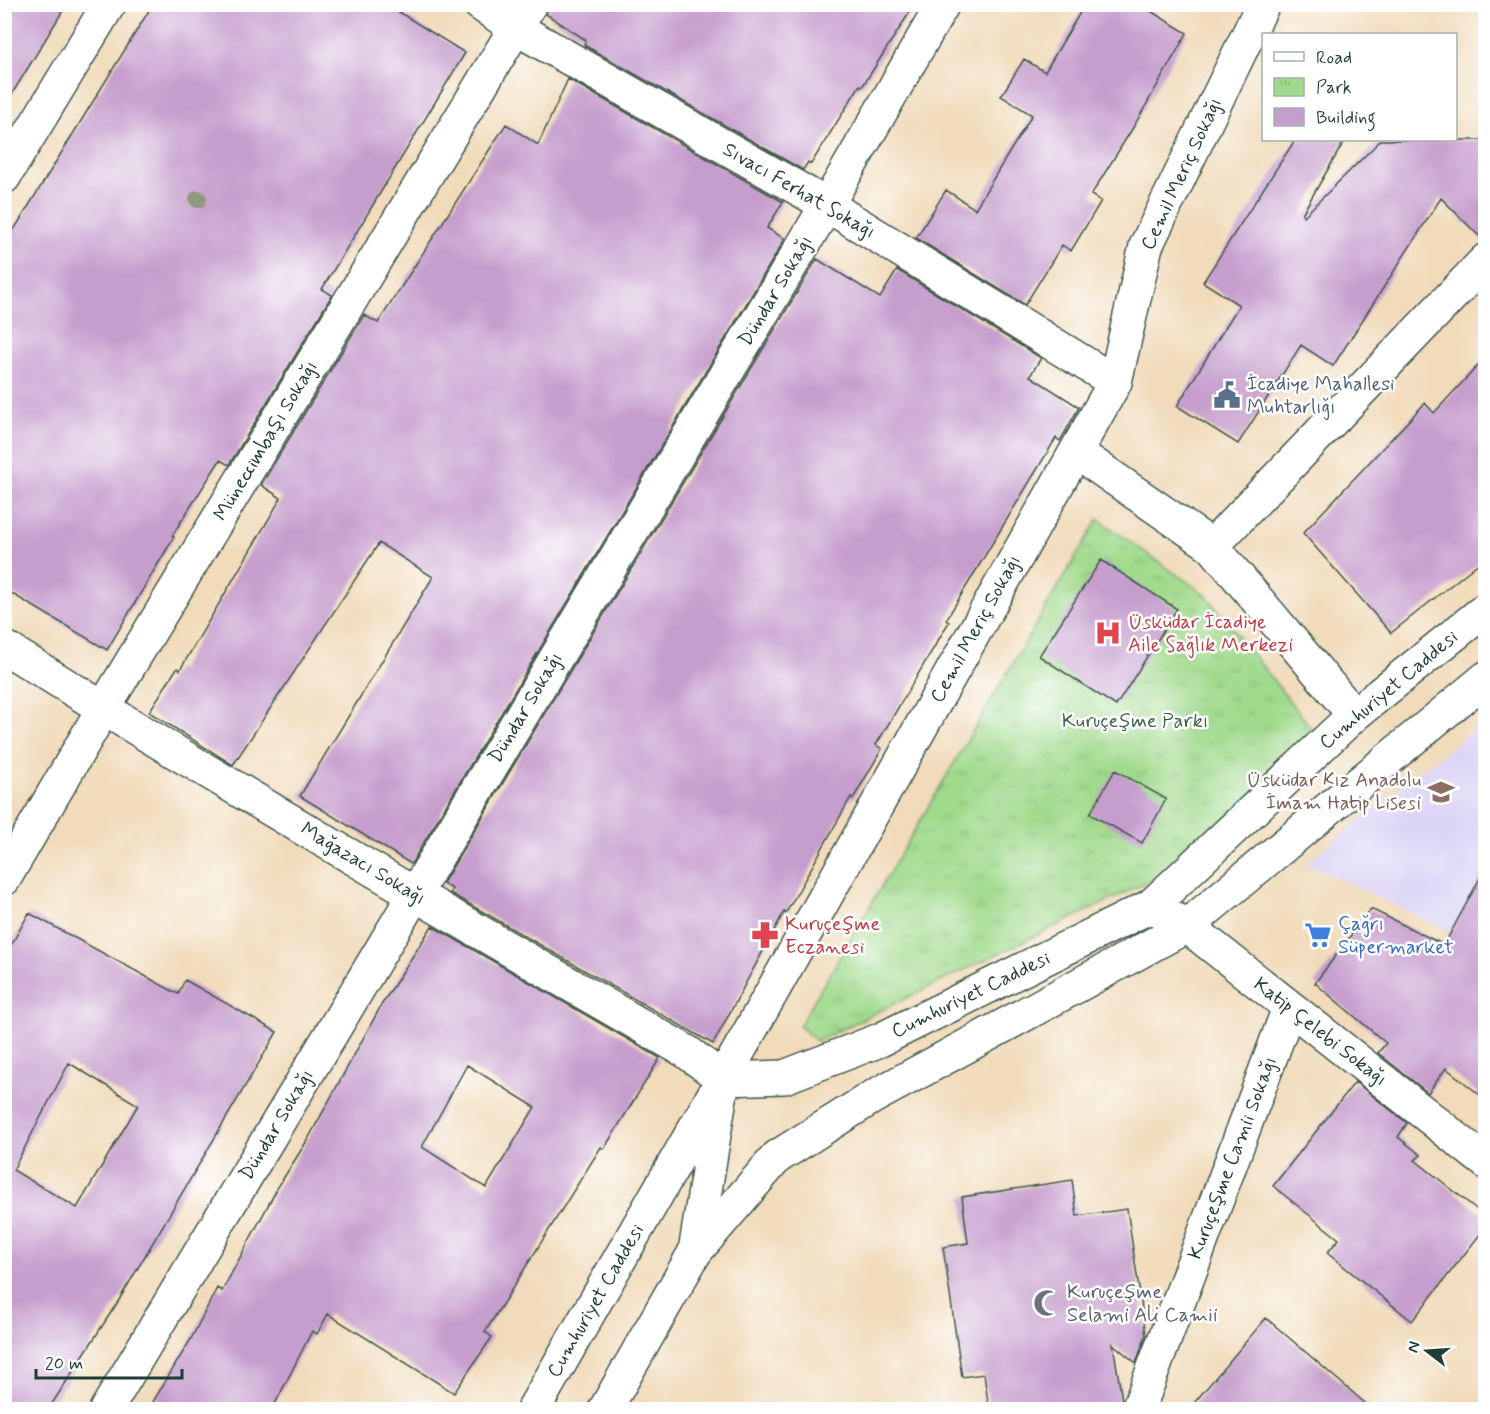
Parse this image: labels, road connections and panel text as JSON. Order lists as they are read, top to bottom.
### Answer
{
  "streets": {
    "street": [
      "Cemil Meriç Sokağı",
      "Sıvacı Ferhat Sokağı",
      "Dündar Sokağı",
      "Müneccimbaşı Sokağı",
      "Cumhuriyet Caddesi",
      "Mağazacı Sokağı",
      "Katip Çelebi Sokağı",
      "Kuruçeşme Camii Sokağı"
    ]
  },
  "crossings": [
    ["Cemil Meriç Sokağı", "Sıvacı Ferhat Sokağı"],
    ["Cemil Meriç Sokağı", "Cumhuriyet Caddesi"],
    ["Cemil Meriç Sokağı", "Mağazacı Sokağı"],
    ["Sıvacı Ferhat Sokağı", "Dündar Sokağı"],
    ["Sıvacı Ferhat Sokağı", "Müneccimbaşı Sokağı"],
    ["Dündar Sokağı", "Mağazacı Sokağı"],
    ["Müneccimbaşı Sokağı", "Mağazacı Sokağı"],
    ["Cumhuriyet Caddesi", "Mağazacı Sokağı"],
    ["Cumhuriyet Caddesi", "Katip Çelebi Sokağı"],
    ["Katip Çelebi Sokağı", "Kuruçeşme Camii Sokağı"]
  ],
  "parks": ["Kuruçeşme Parkı"],
  "places": {
    "public building": ["İcadiye Mahallesi Muhtarlığı"],
    "hospital": ["Üsküdar İcadiye Aile Sağlık Merkezi"],
    "school or university": ["Üsküdar Kız Anadolu İmam Hatip Lisesi"],
    "pharmacy": ["Kuruçeşme Eczanesi"],
    "supermarket": ["Çağrı Süpermarket"],
    "mosque": ["Kuruçeşme Selami Ali Camii"]
  },
  "legend": ["Road", "Park", "Building"],
  "scale_bar": "20 m",
  "north": "left"
}
